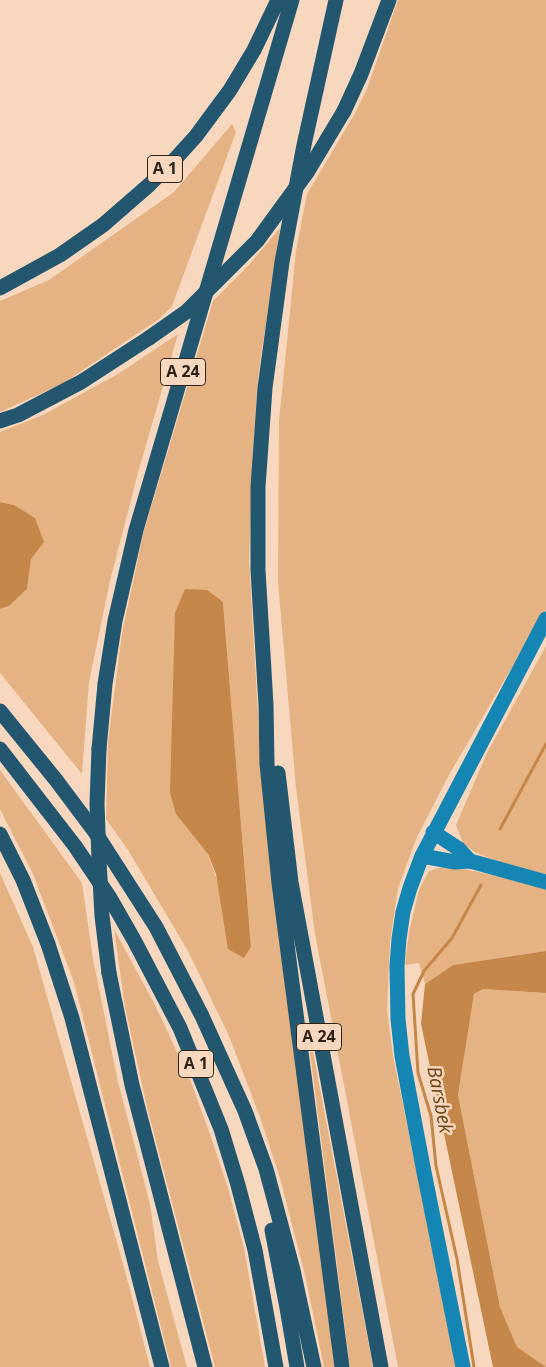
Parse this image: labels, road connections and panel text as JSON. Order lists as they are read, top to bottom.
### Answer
{
  "streets": {
    "highway": ["A 1", "A 24"]
  },
  "water": ["Barsbek"]
}
